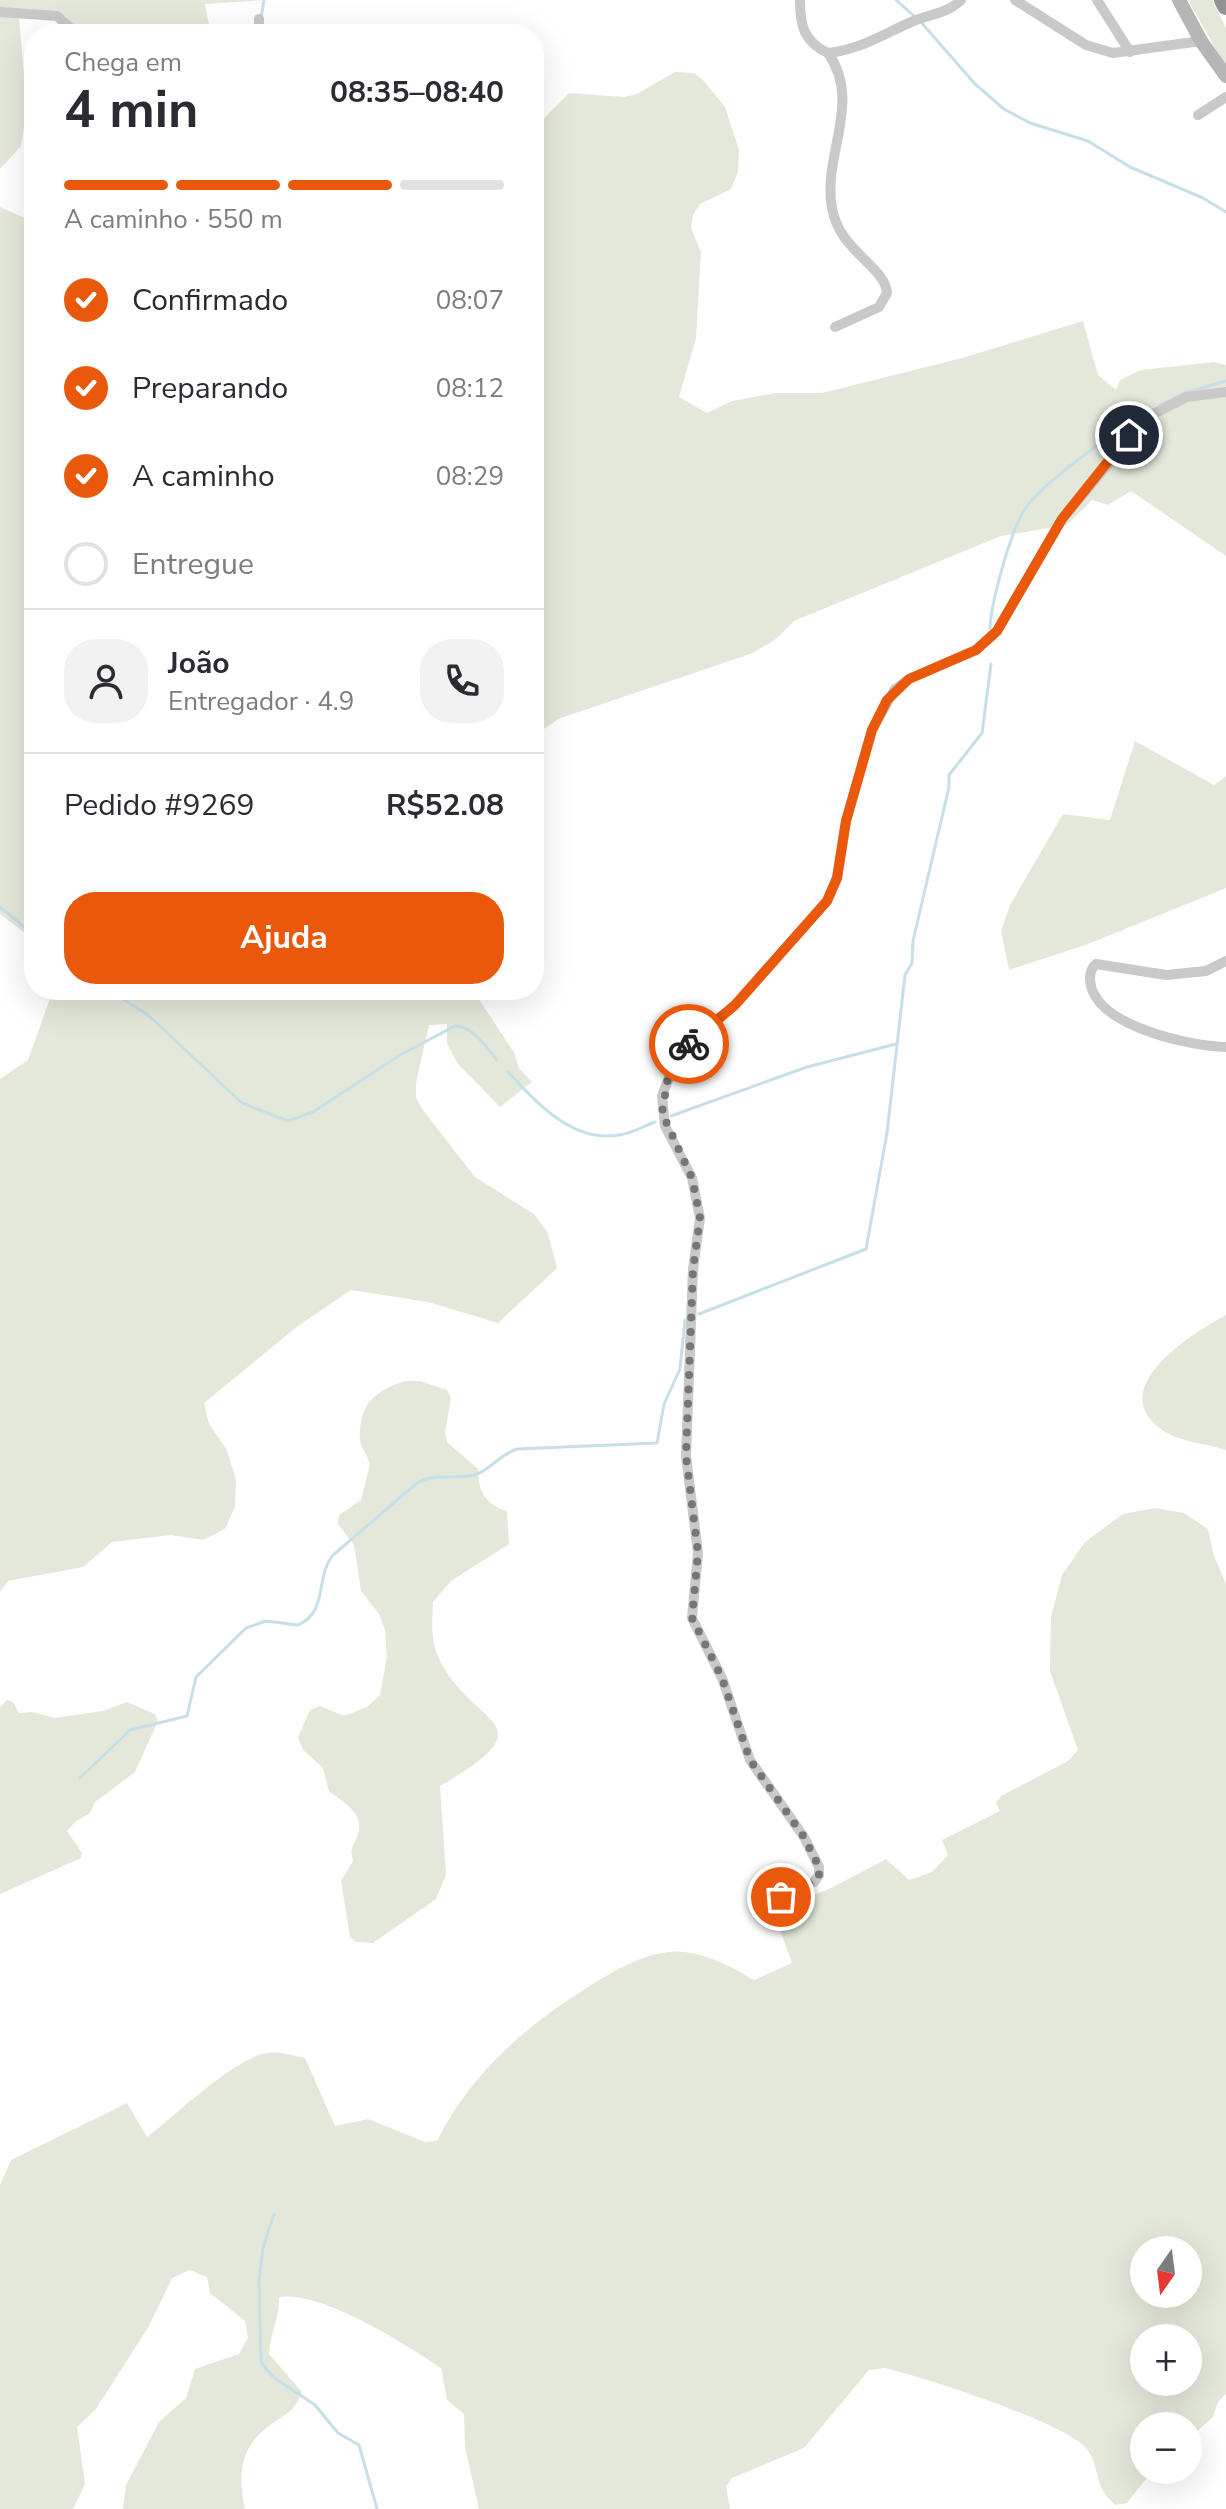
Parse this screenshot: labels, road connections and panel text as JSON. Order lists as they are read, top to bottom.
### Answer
{
  "north": "bottom",
  "page": {
    "heading": ["4 min", "Chega em", "08:35–08:40"],
    "panel": [
      "João",
      "Entregador · 4.9",
      "Pedido #9269",
      "R$52.08"
    ],
    "bar": "A caminho · 550 m",
    "list": [
      ["Confirmado", "08:07"],
      ["Preparando", "08:12"],
      ["A caminho", "08:29"],
      "Entregue"
    ],
    "buttons": "Ajuda",
    "map_buttons": ["+", "−"]
  }
}
